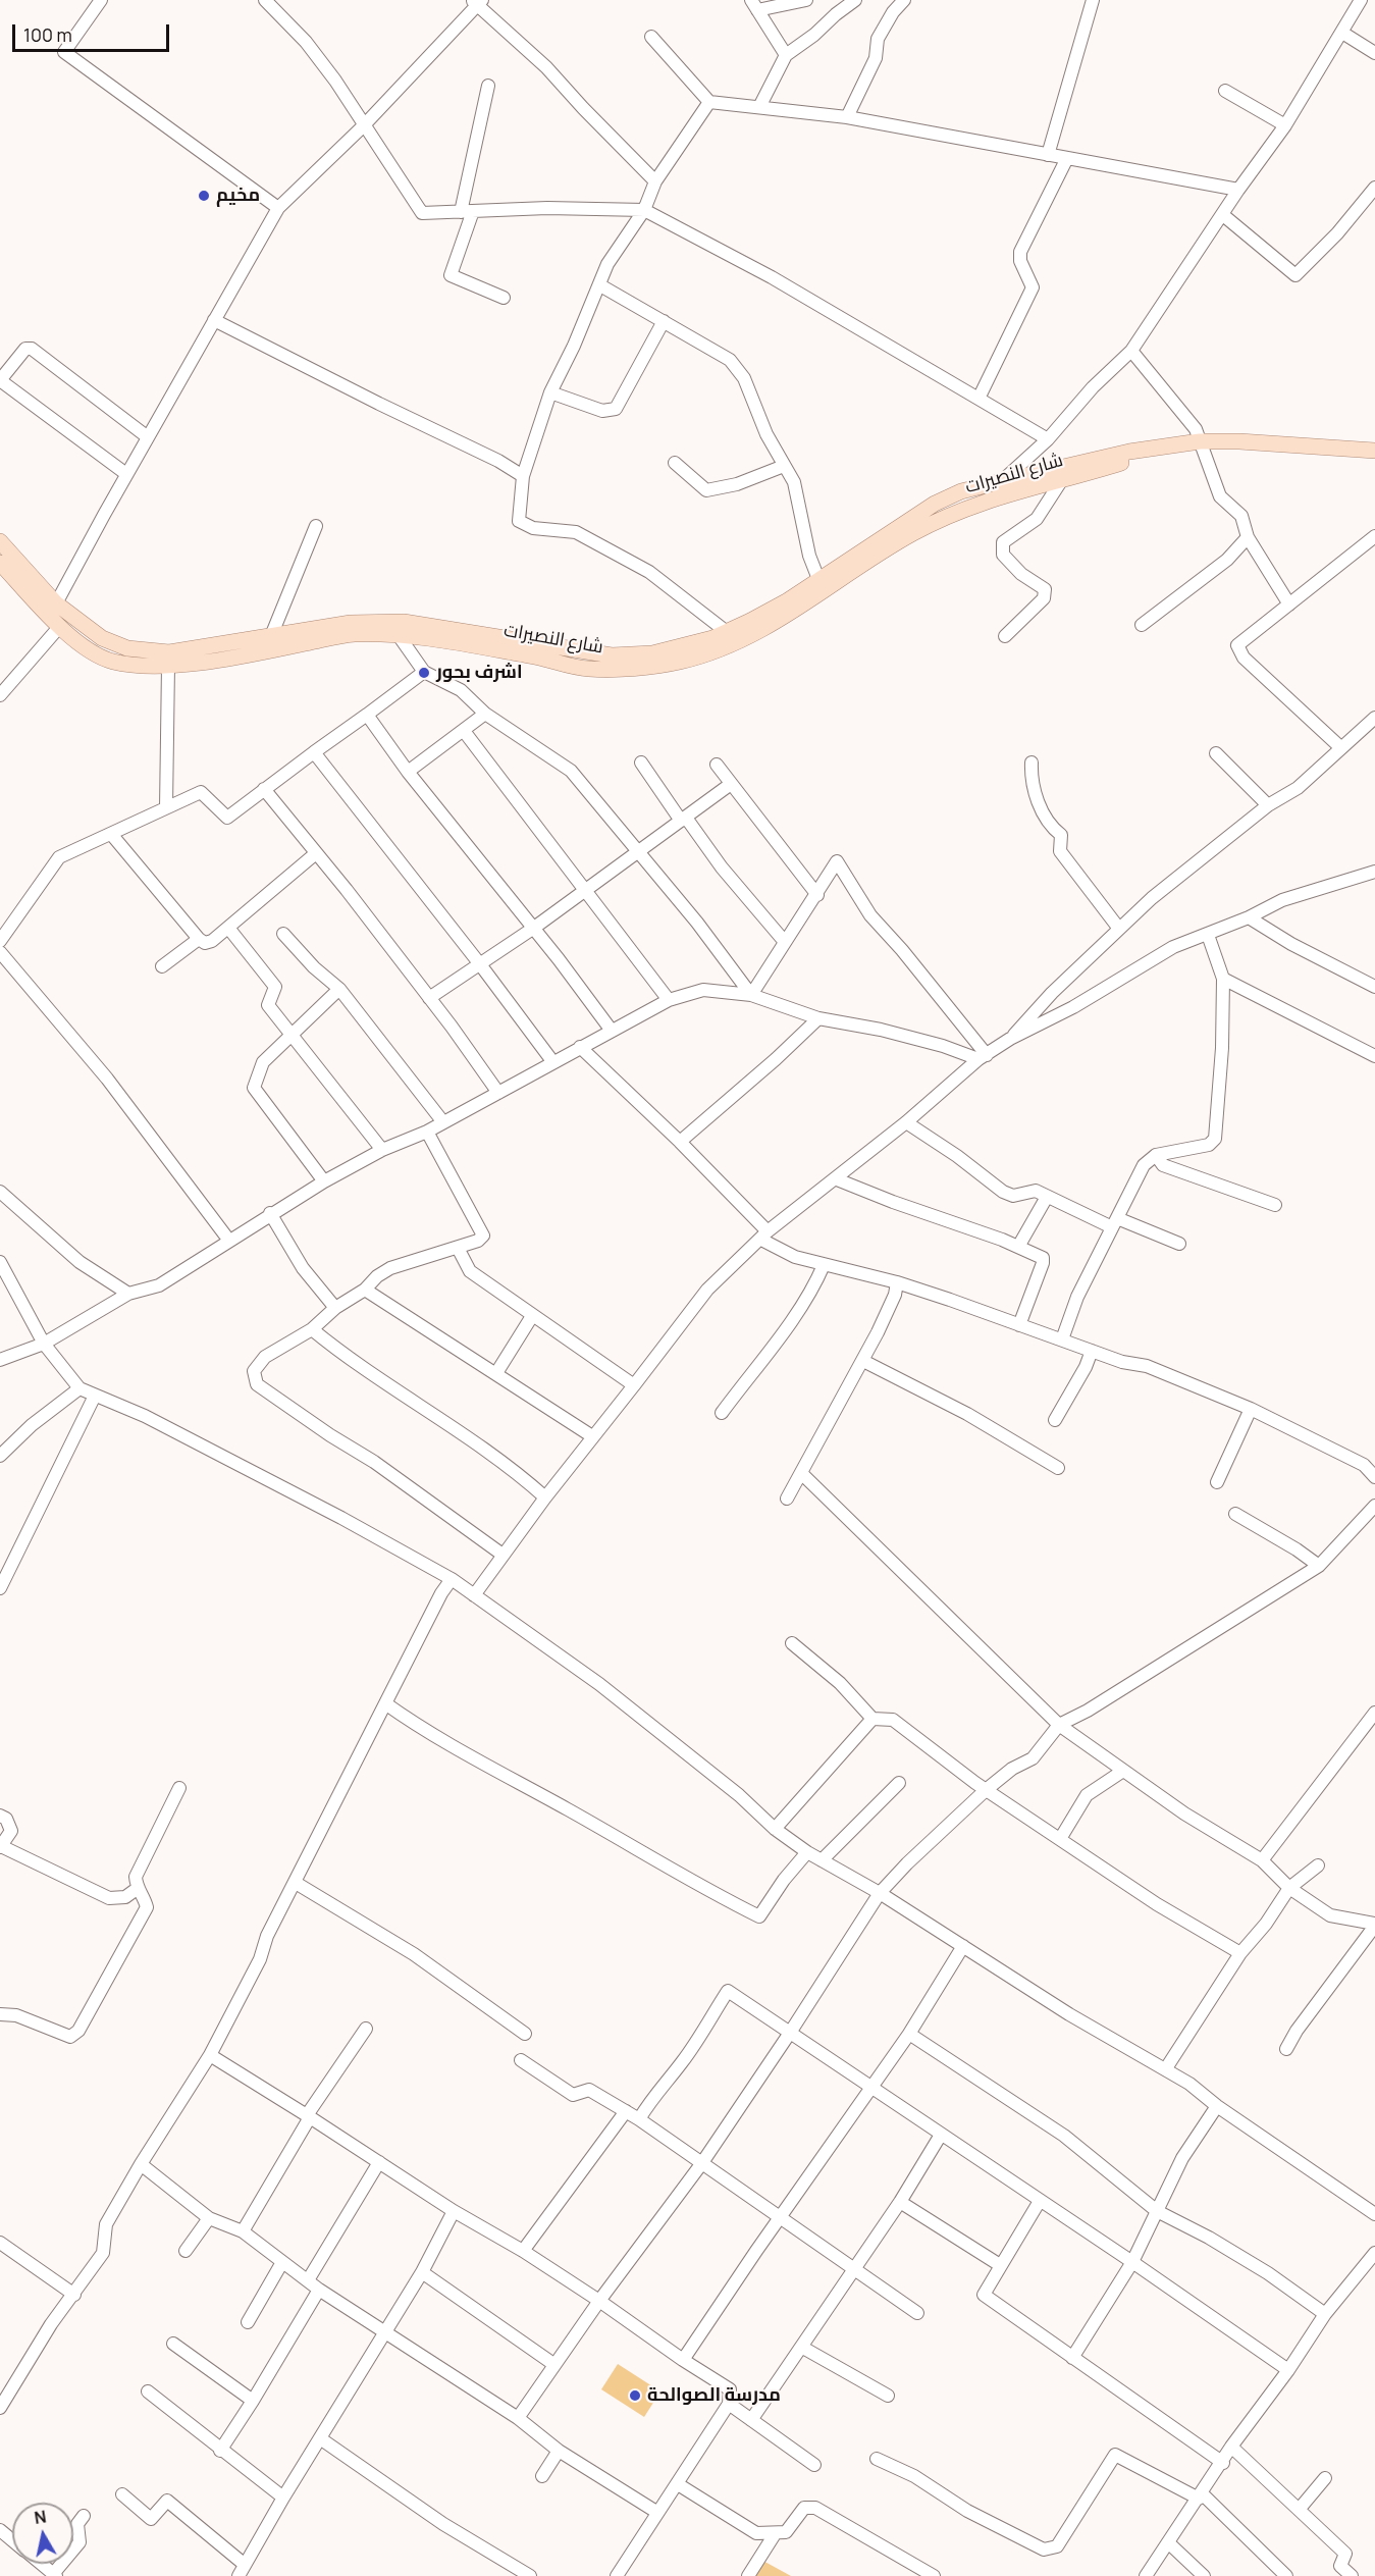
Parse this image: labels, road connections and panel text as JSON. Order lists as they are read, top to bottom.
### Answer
{
  "streets": {
    "main road": ["شارع النصيرات"]
  },
  "places": ["مخيم", "اشرف بحور", "مدرسة الصوالحة"],
  "scale_bar": "100 m",
  "north": "top"
}
